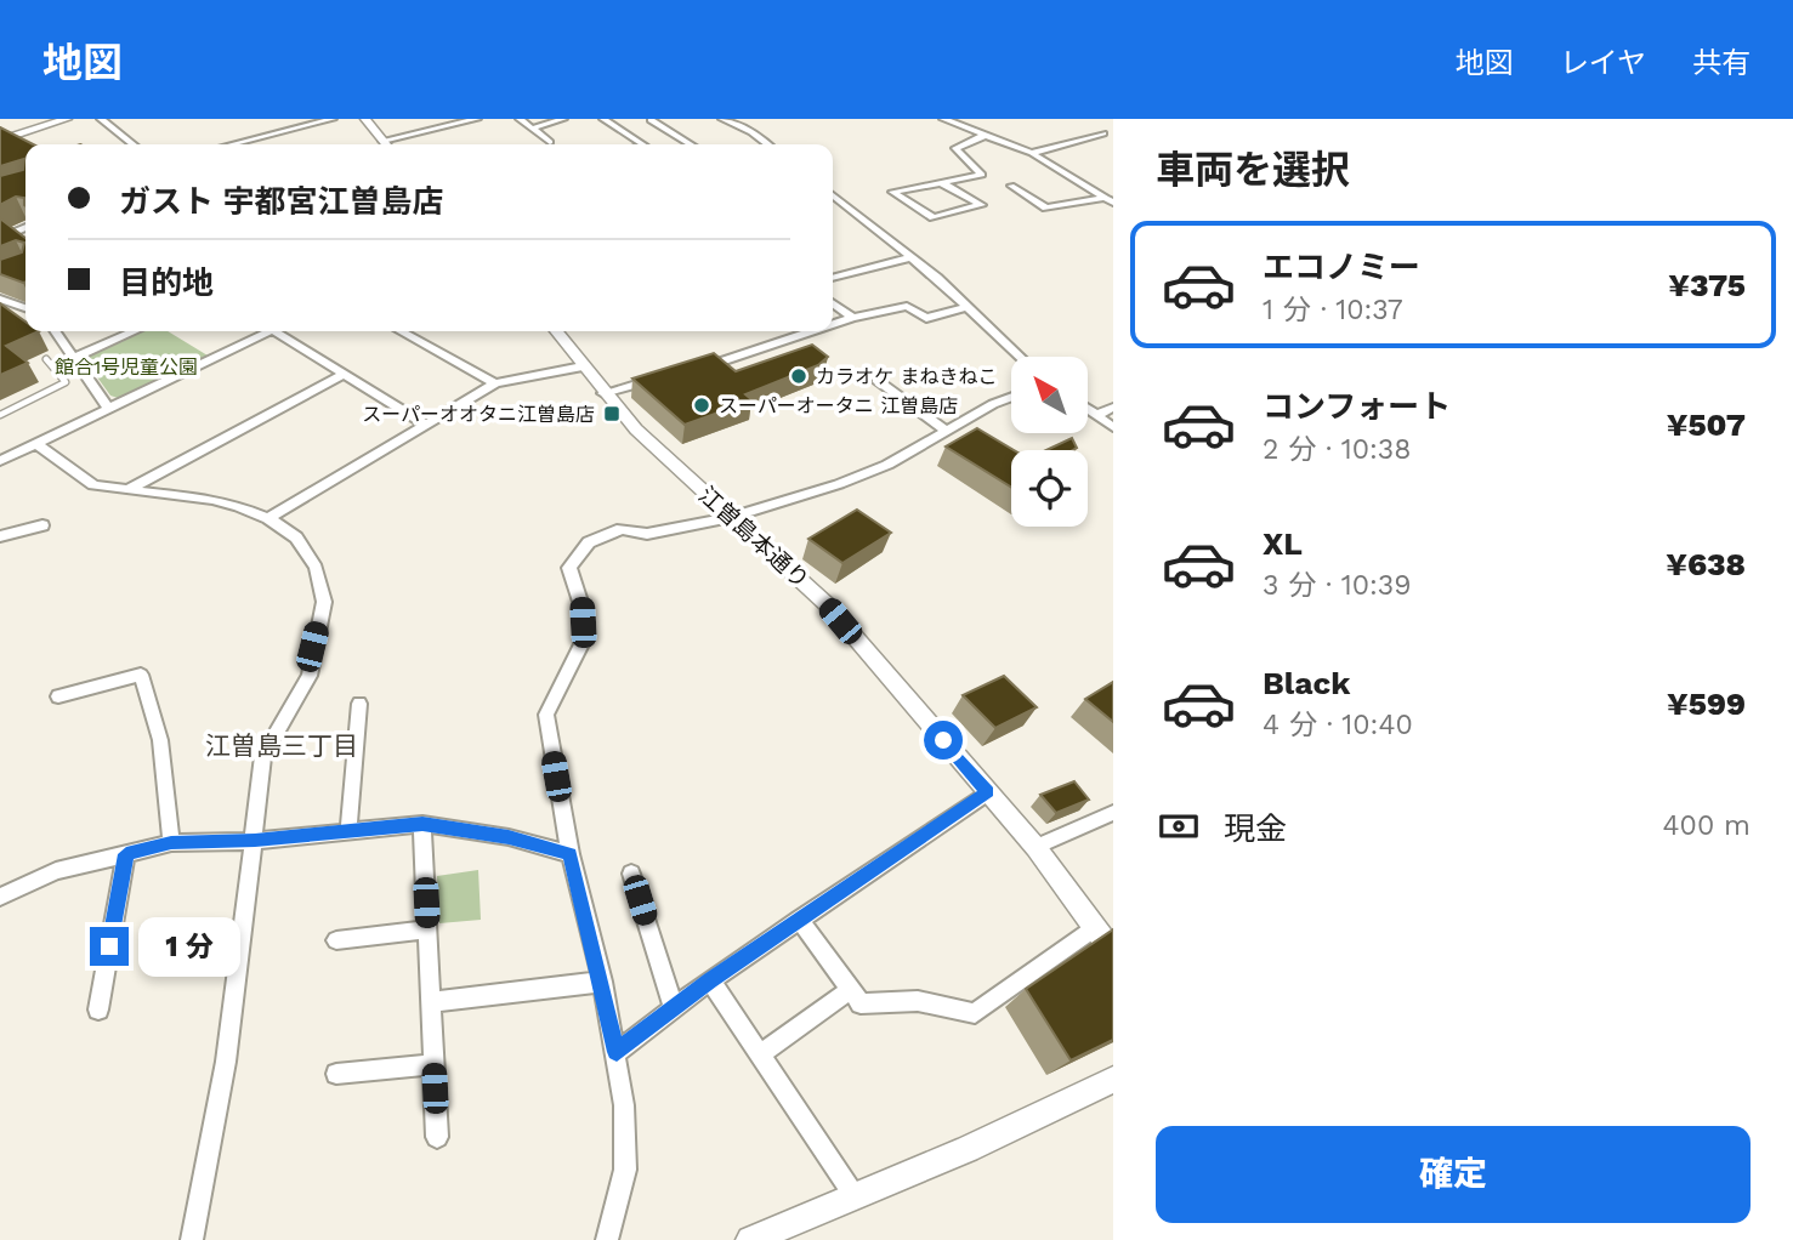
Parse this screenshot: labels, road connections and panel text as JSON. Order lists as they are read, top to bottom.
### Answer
{
  "streets": {
    "street": ["江曽島本通り"]
  },
  "districts": ["江曽島三丁目"],
  "parks": ["館合1号児童公園"],
  "places": {
    "other": ["カラオケ まねきねこ", "スーパーオータニ 江曽島店"],
    "transit": ["スーパーオオタニ江曽島店"]
  },
  "north": "top left",
  "page": {
    "header": "地図",
    "nav": ["地図", "レイヤ", "共有"],
    "heading": "車両を選択",
    "banner": ["ガスト 宇都宮江曽島店", "目的地"],
    "list": [
      {
        "name": "エコノミー",
        "note": "1 分 · 10:37",
        "value": "¥375"
      },
      {
        "name": "コンフォート",
        "note": "2 分 · 10:38",
        "value": "¥507"
      },
      {
        "name": "XL",
        "note": "3 分 · 10:39",
        "value": "¥638"
      },
      {
        "name": "Black",
        "note": "4 分 · 10:40",
        "value": "¥599"
      }
    ],
    "pay": ["現金", "400 m"],
    "bubble": "1 分",
    "buttons": "確定"
  }
}
